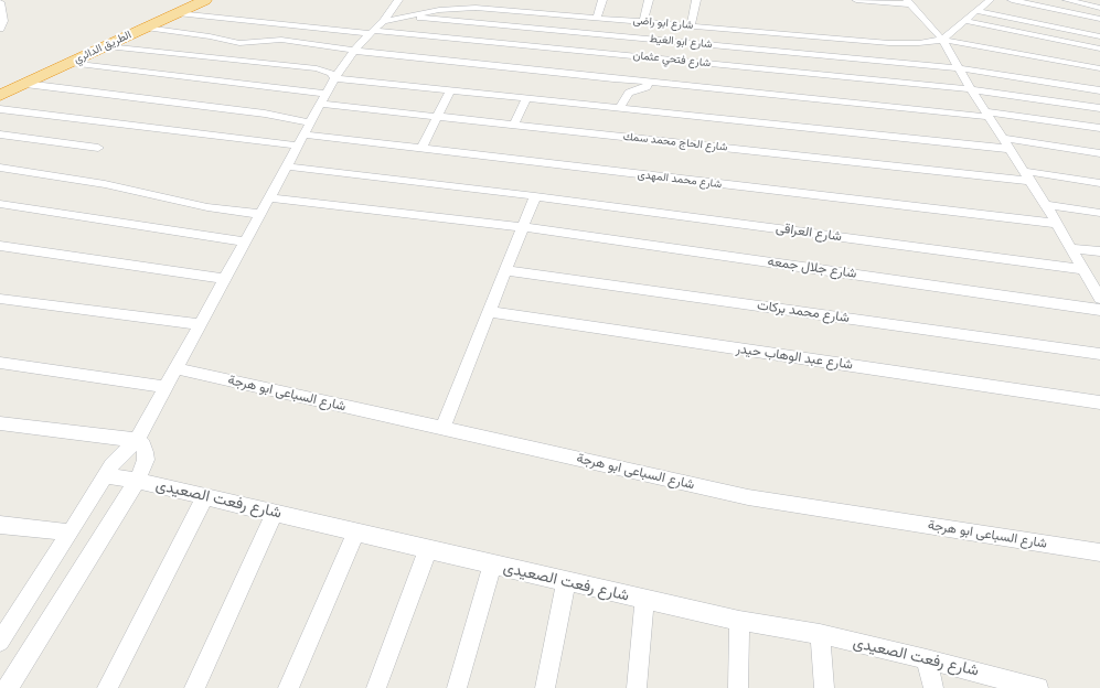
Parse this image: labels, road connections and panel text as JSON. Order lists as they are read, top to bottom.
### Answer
{
  "streets": {
    "highway": ["الطريق الدائري"],
    "street": [
      "شارع ابو راضى",
      "شارع ابو الغيط",
      "شارع فتحي عثمان",
      "شارع الحاج محمد سمك",
      "شارع محمد المهدى",
      "شارع العراقى",
      "شارع جلال جمعه",
      "شارع محمد بركات",
      "شارع عبد الوهاب حيدر",
      "شارع السباعى ابو هرجة",
      "شارع رفعت الصعيدى"
    ]
  },
  "crossings": [
    ["شارع ابو راضى", "شارع ابو الغيط"],
    ["الطريق الدائري", "شارع فتحي عثمان"],
    ["الطريق الدائري", "شارع الحاج محمد سمك"]
  ]
}
